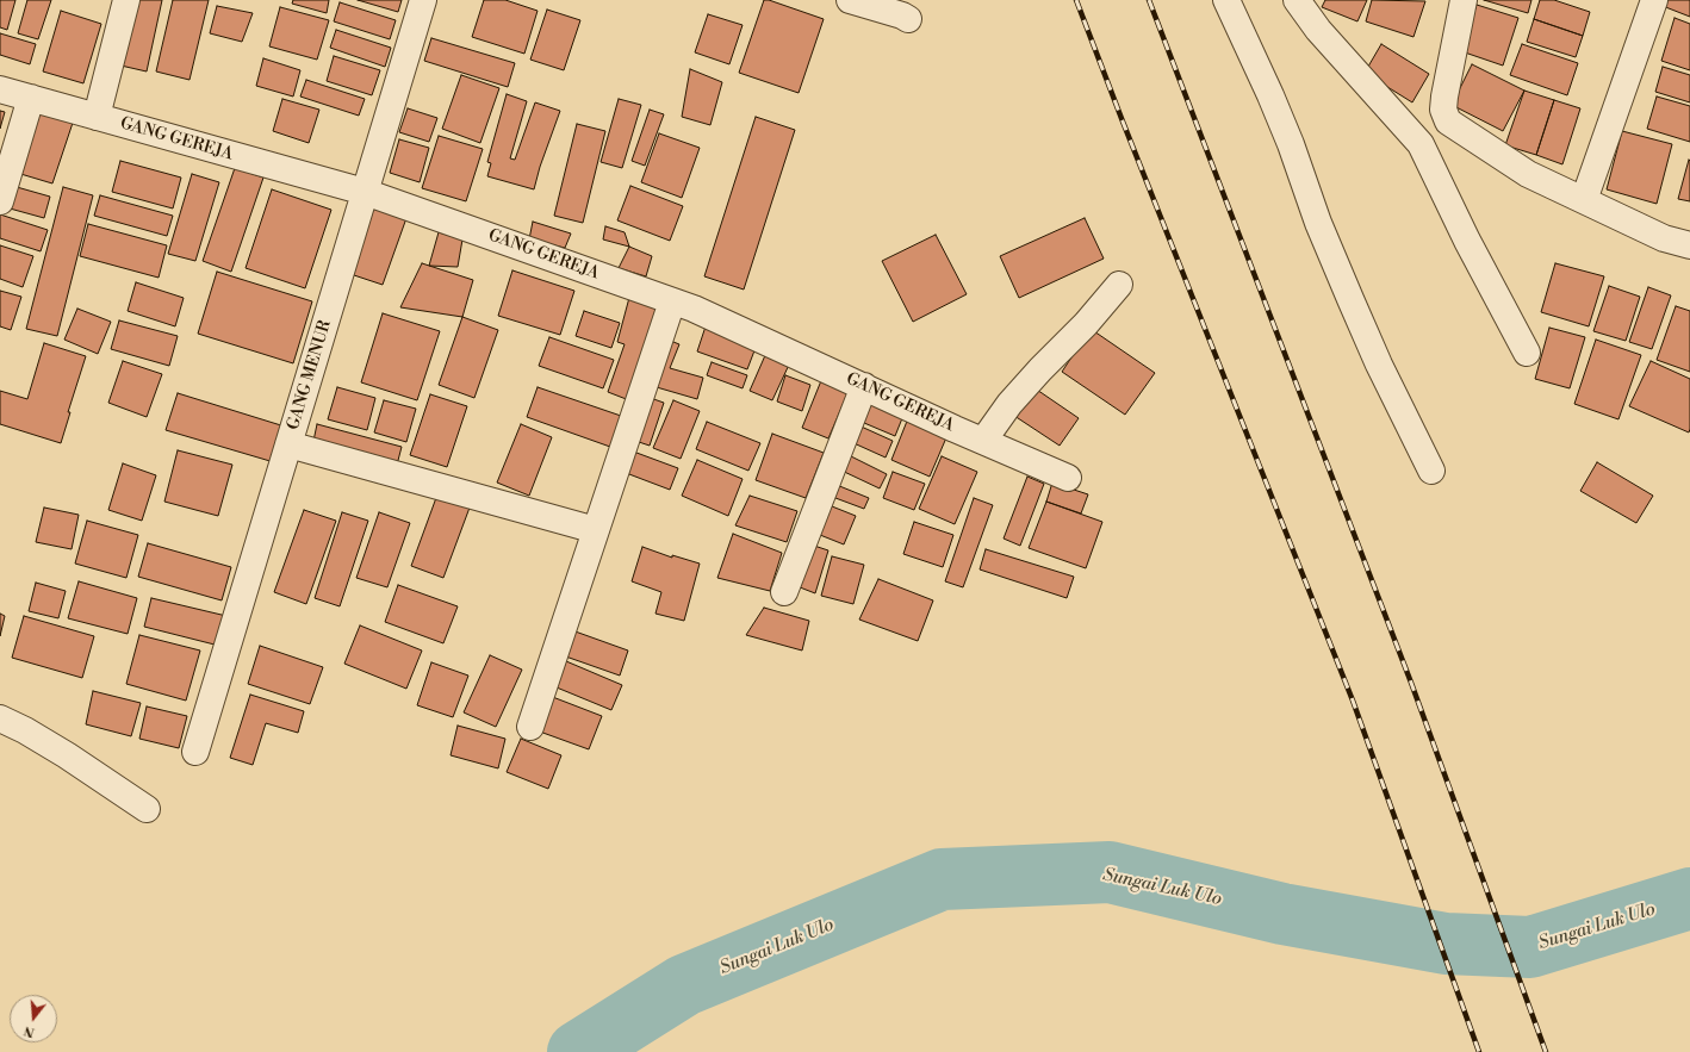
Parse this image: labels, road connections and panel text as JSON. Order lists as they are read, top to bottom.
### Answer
{
  "streets": {
    "street": ["GANG GEREJA", "GANG MENUR"]
  },
  "crossings": [
    ["GANG GEREJA", "GANG MENUR"]
  ],
  "water": ["Sungai Luk Ulo"],
  "north": "bottom"
}
